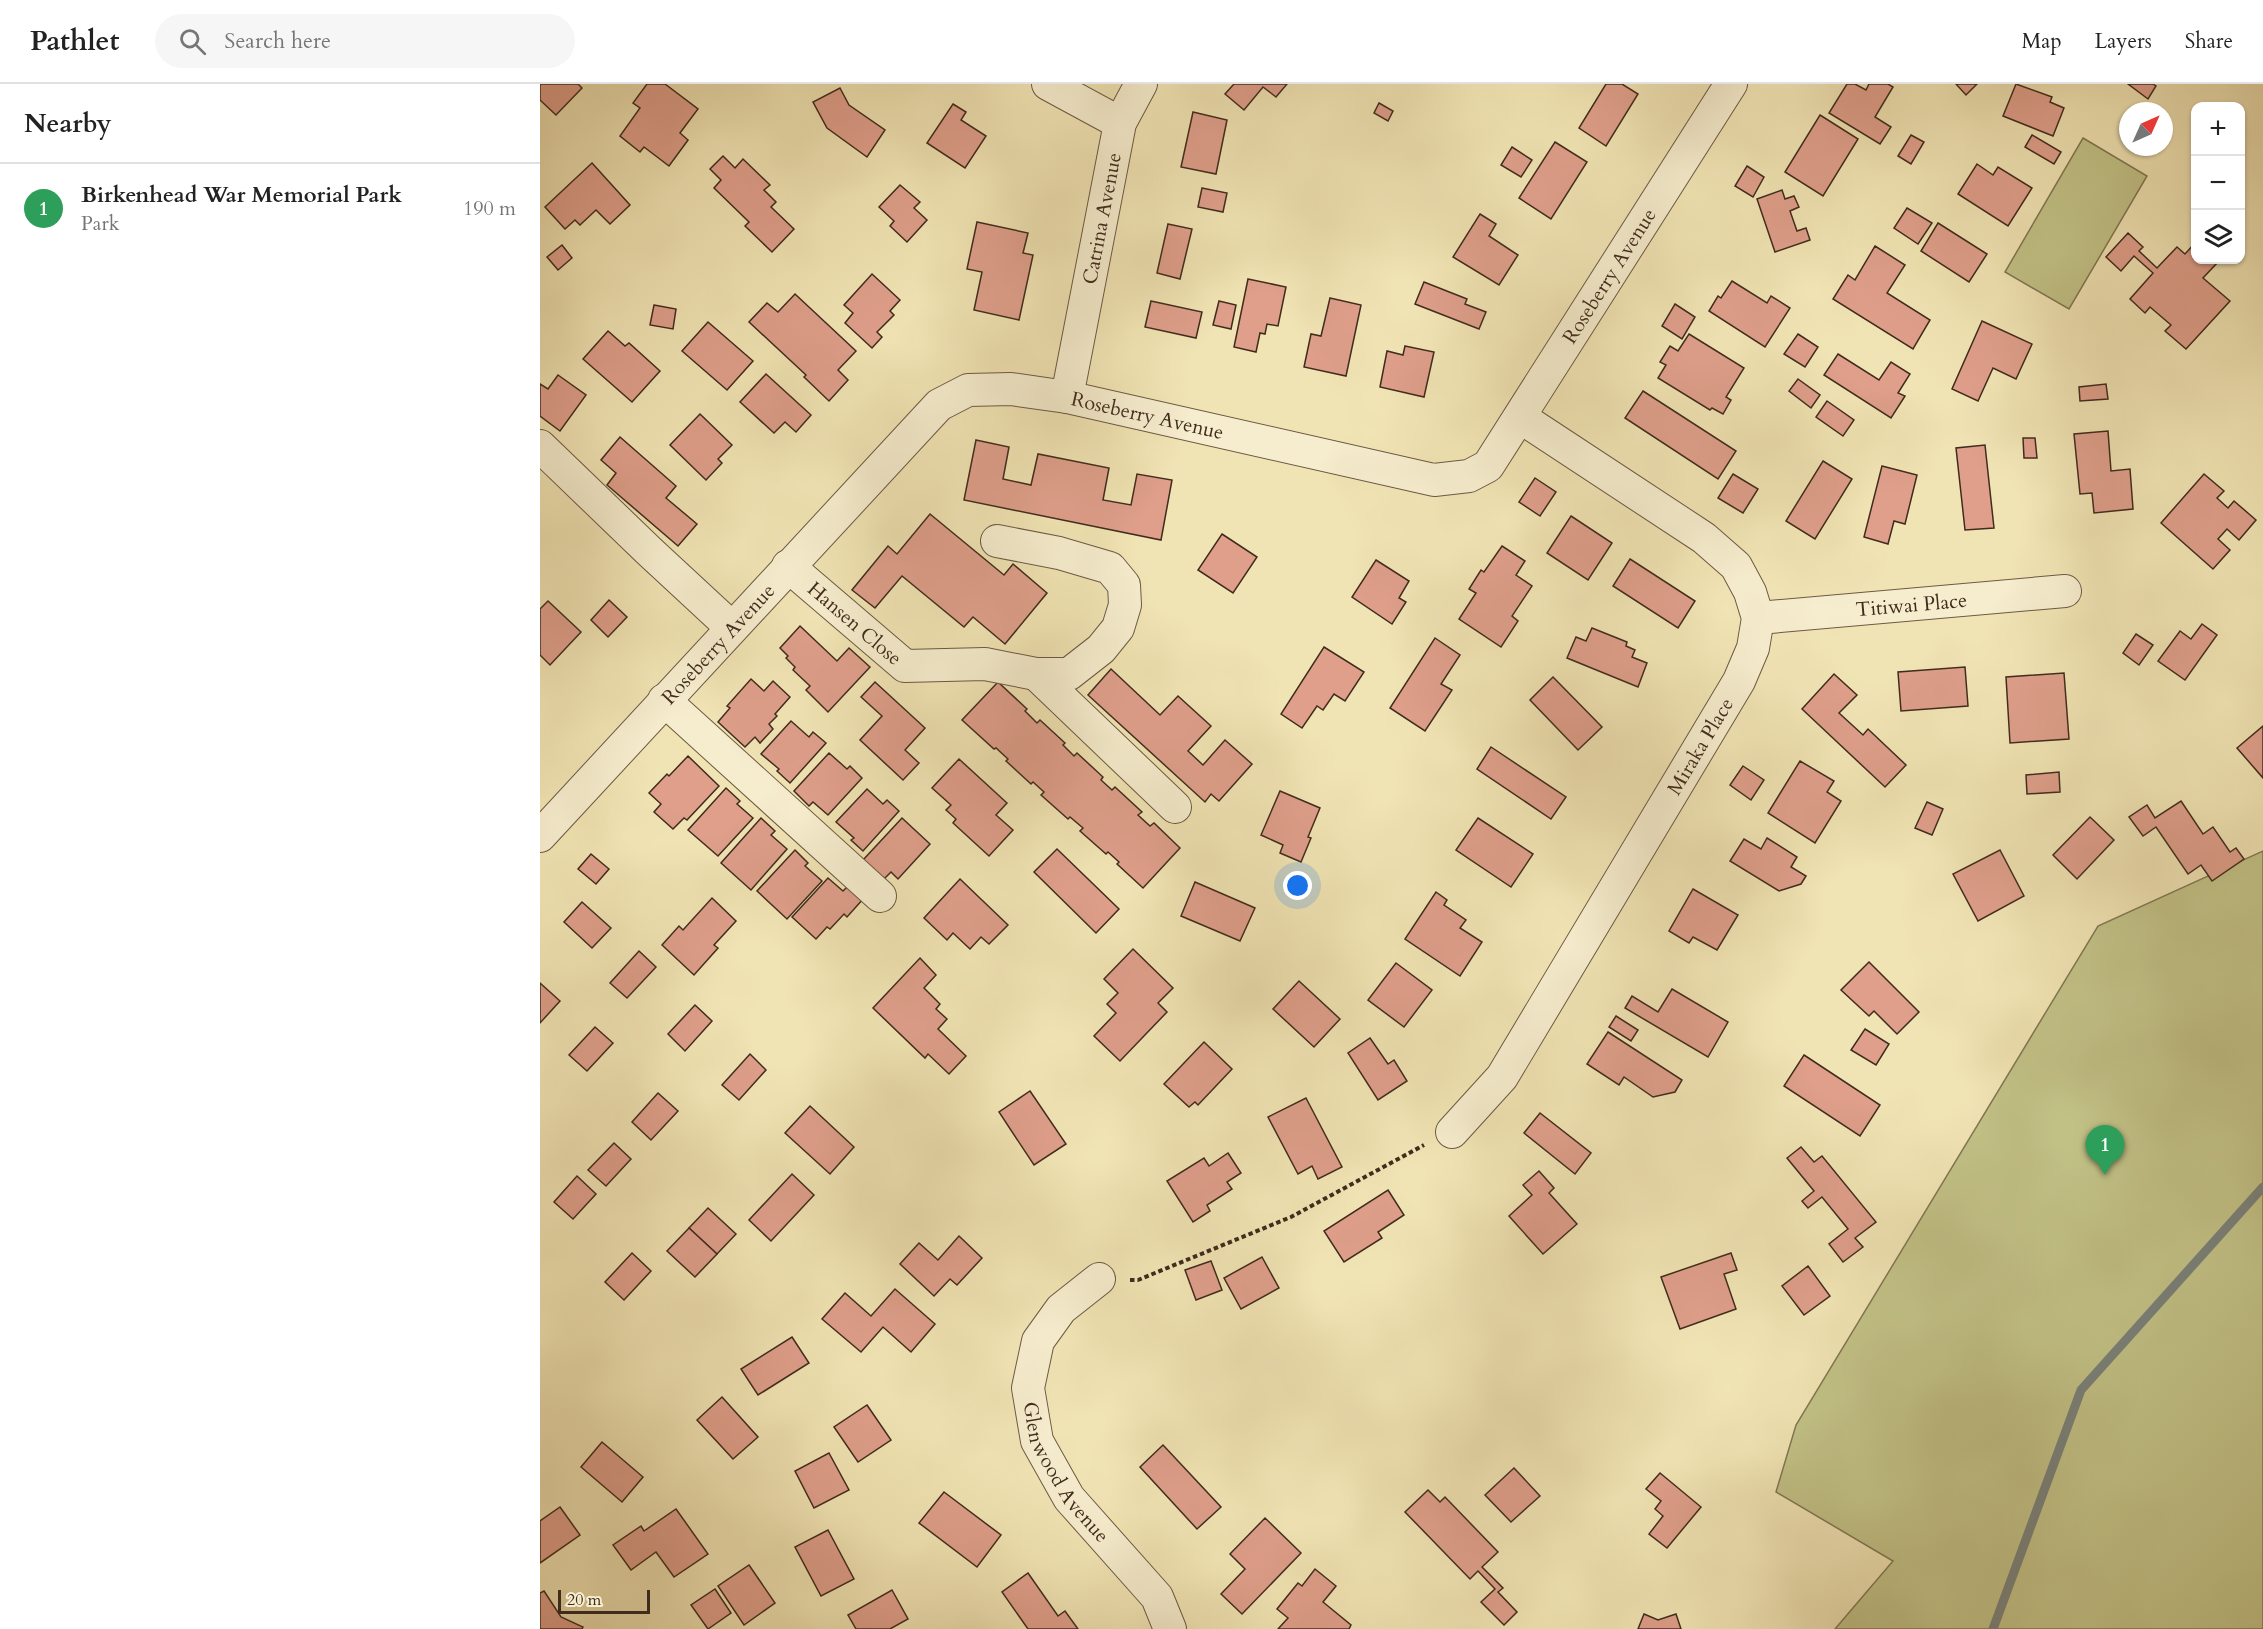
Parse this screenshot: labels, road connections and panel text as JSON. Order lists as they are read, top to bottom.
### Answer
{
  "streets": {
    "street": [
      "Catrina Avenue",
      "Roseberry Avenue",
      "Titiwai Place",
      "Hansen Close",
      "Miraka Place",
      "Glenwood Avenue"
    ]
  },
  "crossings": [
    ["Catrina Avenue", "Roseberry Avenue"],
    ["Roseberry Avenue", "Hansen Close"],
    ["Roseberry Avenue", "Miraka Place"],
    ["Titiwai Place", "Miraka Place"]
  ],
  "scale_bar": "20 m",
  "north": "top right",
  "page": {
    "header": "Pathlet",
    "search": "Search here",
    "nav": ["Map", "Layers", "Share"],
    "heading": "Nearby",
    "map_buttons": ["+", "−"],
    "list": [
      {
        "mark": "1",
        "name": "Birkenhead War Memorial Park",
        "note": "Park",
        "value": "190 m"
      }
    ],
    "pins": "1",
    "scale": "20 m"
  }
}
